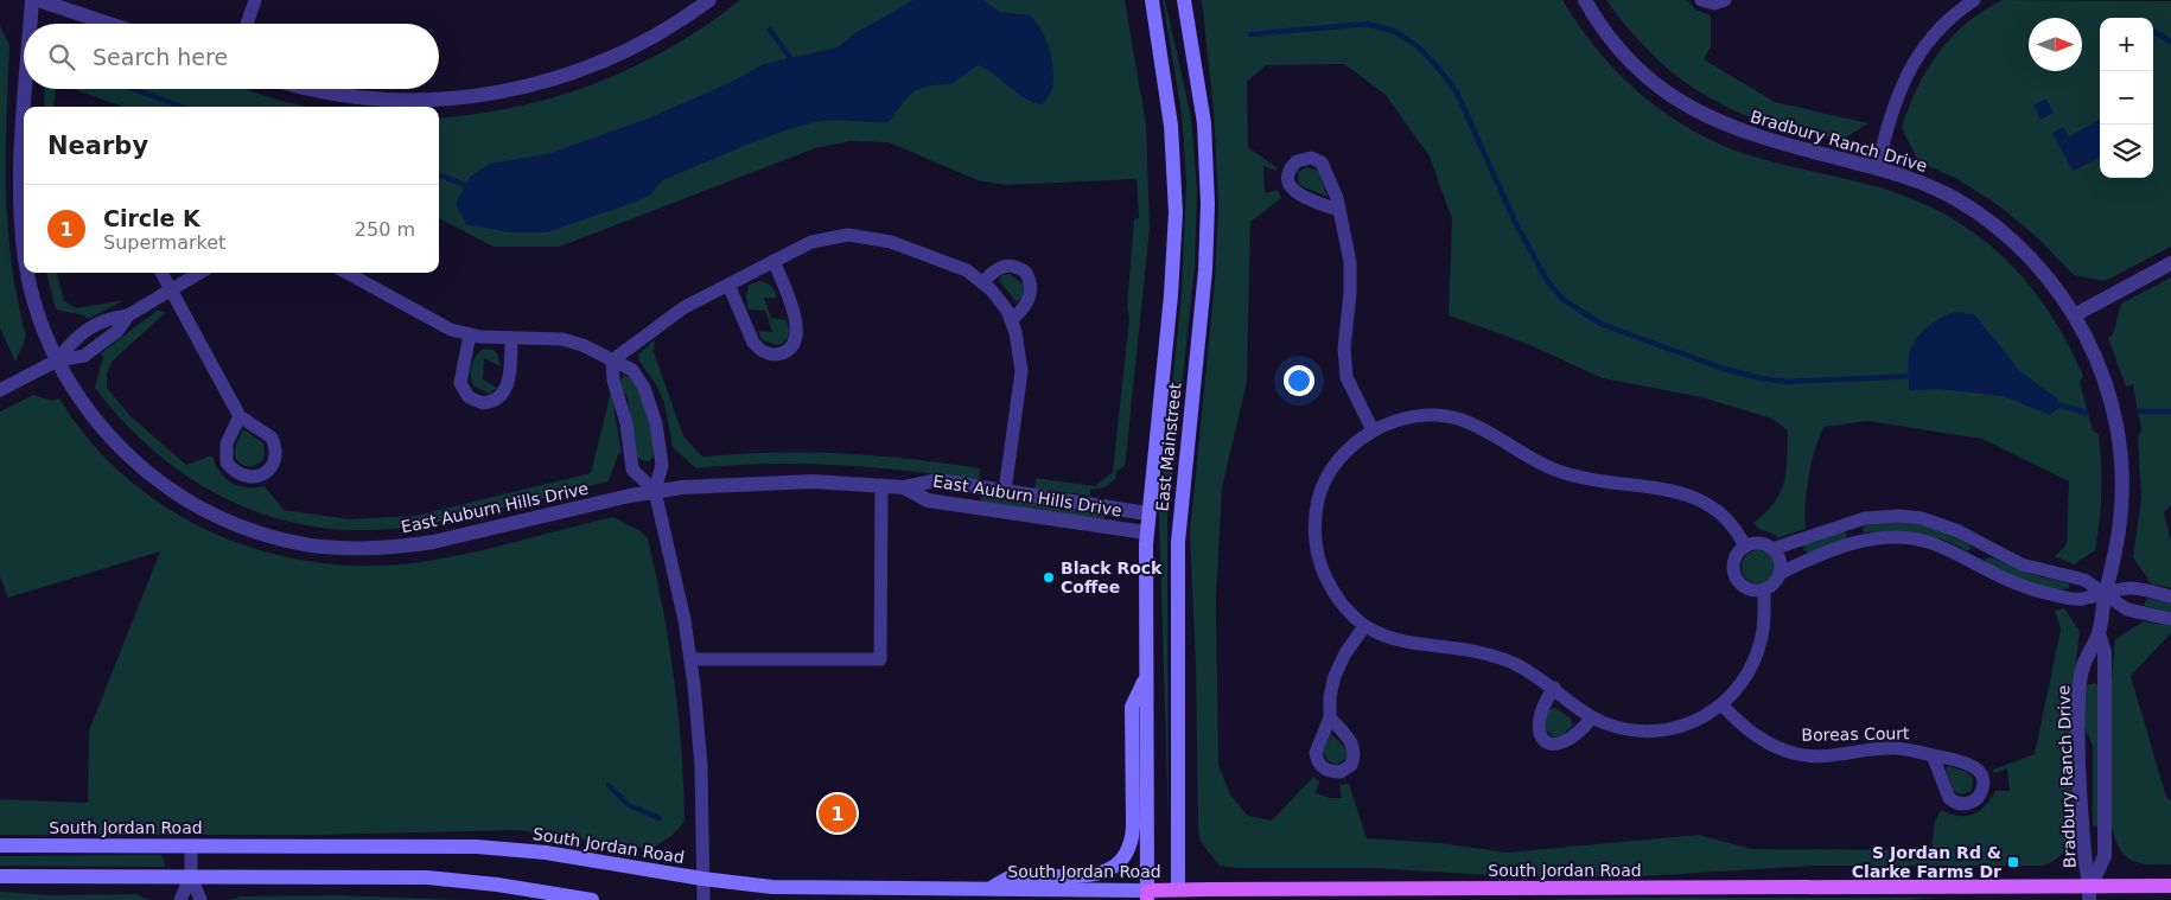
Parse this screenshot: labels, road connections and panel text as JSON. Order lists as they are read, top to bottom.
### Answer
{
  "streets": {
    "main road": ["East Mainstreet", "South Jordan Road"],
    "street": ["Bradbury Ranch Drive", "East Auburn Hills Drive", "Boreas Court"]
  },
  "crossings": [
    ["Bradbury Ranch Drive", "South Jordan Road"],
    ["East Mainstreet", "East Auburn Hills Drive"],
    ["East Mainstreet", "South Jordan Road"]
  ],
  "places": {
    "other": ["Black Rock Coffee"],
    "transit": ["S Jordan Rd & Clarke Farms Dr"]
  },
  "north": "right",
  "page": {
    "map_buttons": ["+", "−"],
    "search": "Search here",
    "heading": "Nearby",
    "list": [
      {
        "mark": "1",
        "name": "Circle K",
        "note": "Supermarket",
        "value": "250 m"
      }
    ],
    "pins": "1"
  }
}
